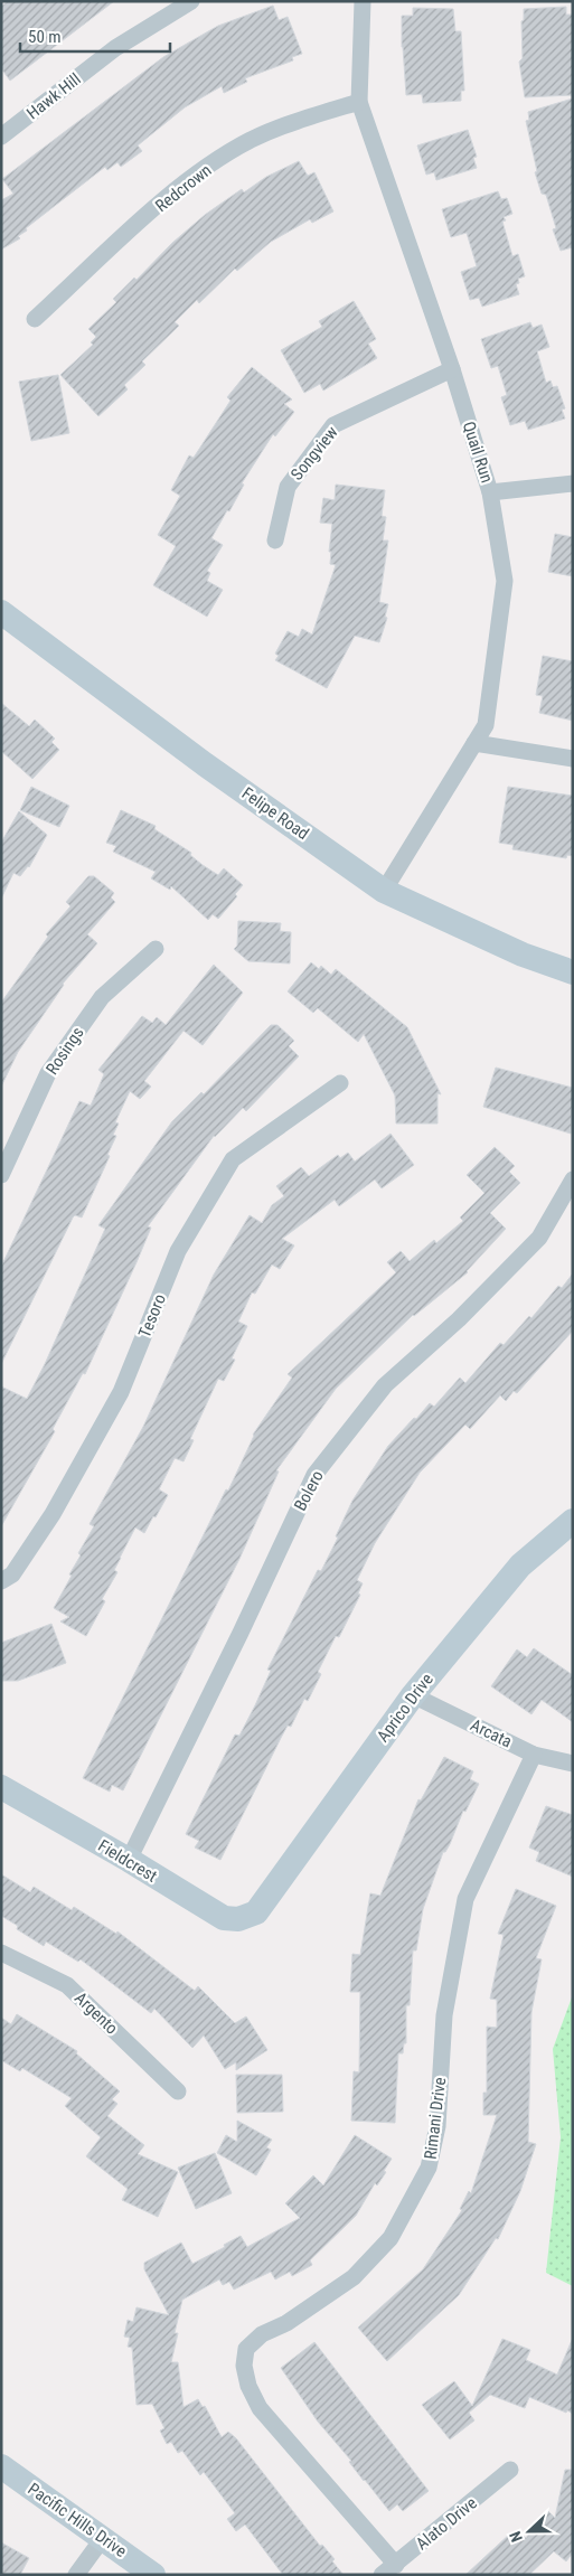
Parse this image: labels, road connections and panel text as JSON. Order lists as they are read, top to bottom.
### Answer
{
  "streets": {
    "street": [
      "Hawk Hill",
      "Redcrown",
      "Quail Run",
      "Songview",
      "Felipe Road",
      "Rosings",
      "Tesoro",
      "Bolero",
      "Aprico Drive",
      "Arcata",
      "Fieldcrest",
      "Argento",
      "Rimani Drive",
      "Pacific Hills Drive",
      "Alato Drive"
    ]
  },
  "crossings": [
    ["Redcrown", "Quail Run"],
    ["Quail Run", "Songview"],
    ["Quail Run", "Felipe Road"],
    ["Bolero", "Fieldcrest"],
    ["Aprico Drive", "Arcata"],
    ["Aprico Drive", "Fieldcrest"],
    ["Arcata", "Rimani Drive"],
    ["Rimani Drive", "Alato Drive"]
  ],
  "scale_bar": "50 m",
  "north": "left"
}
